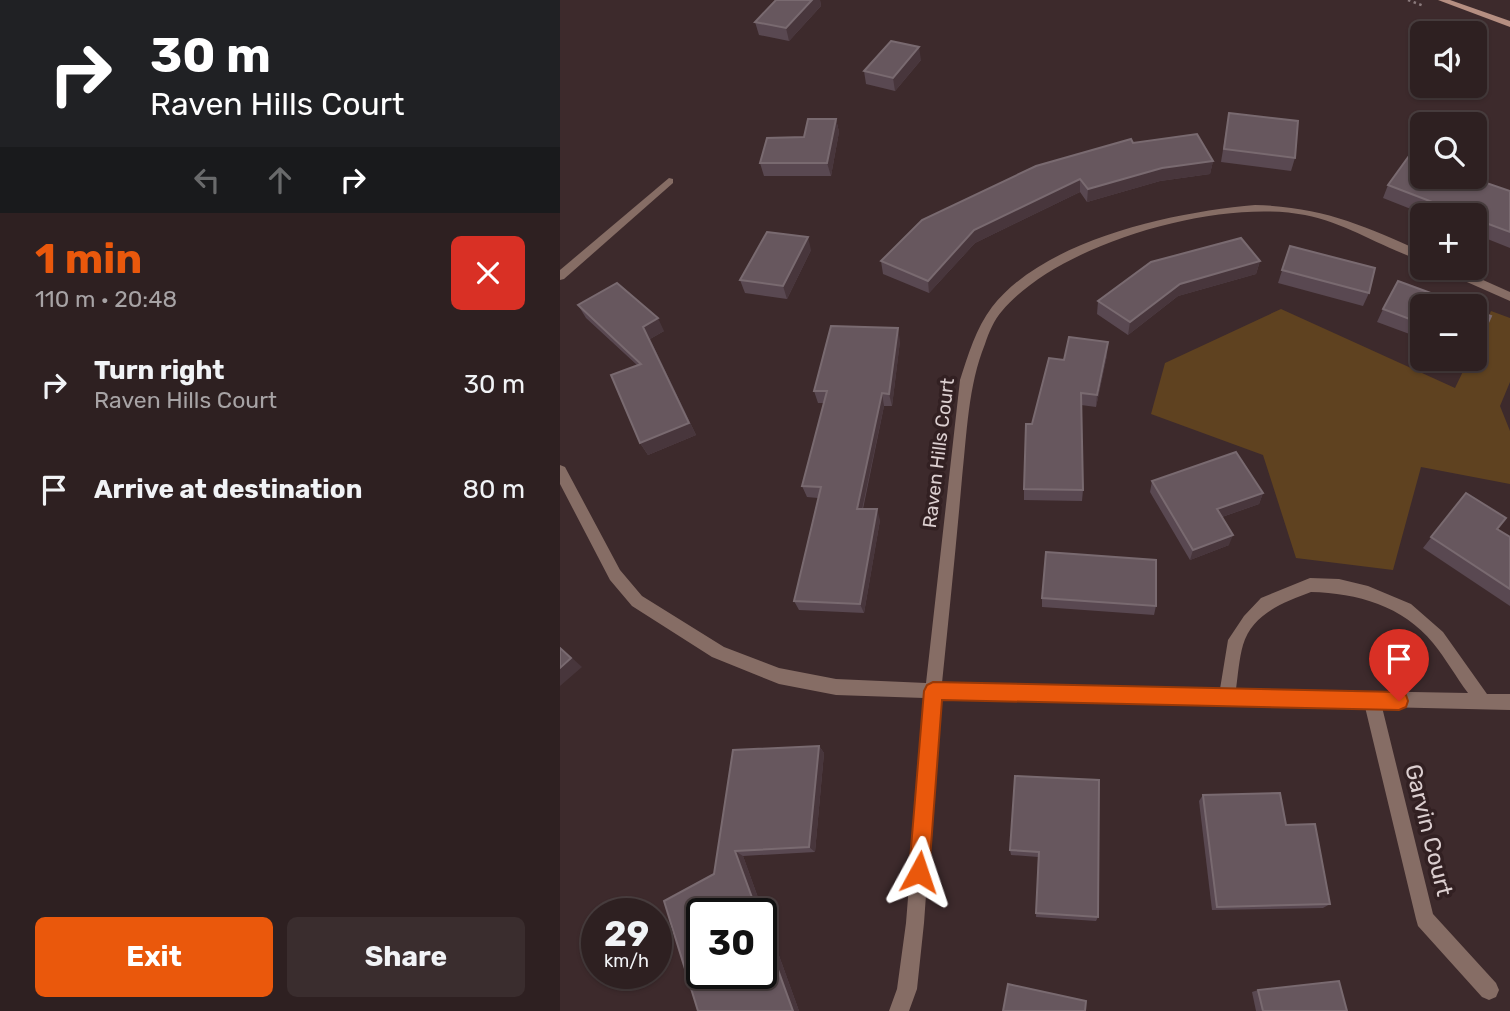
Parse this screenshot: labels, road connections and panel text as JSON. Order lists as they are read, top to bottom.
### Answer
{
  "streets": {
    "street": ["Raven Hills Court", "Garvin Court"]
  },
  "page": {
    "turn": ["30 m", "Raven Hills Court"],
    "map_buttons": ["+", "−"],
    "heading": ["1 min", "110 m · 20:48"],
    "list": [
      {
        "name": "Turn right",
        "note": "Raven Hills Court",
        "value": "30 m"
      },
      {
        "name": "Arrive at destination",
        "value": "80 m"
      }
    ],
    "speed": "29 km/h",
    "limit": "30",
    "buttons": ["Exit", "Share"]
  }
}
